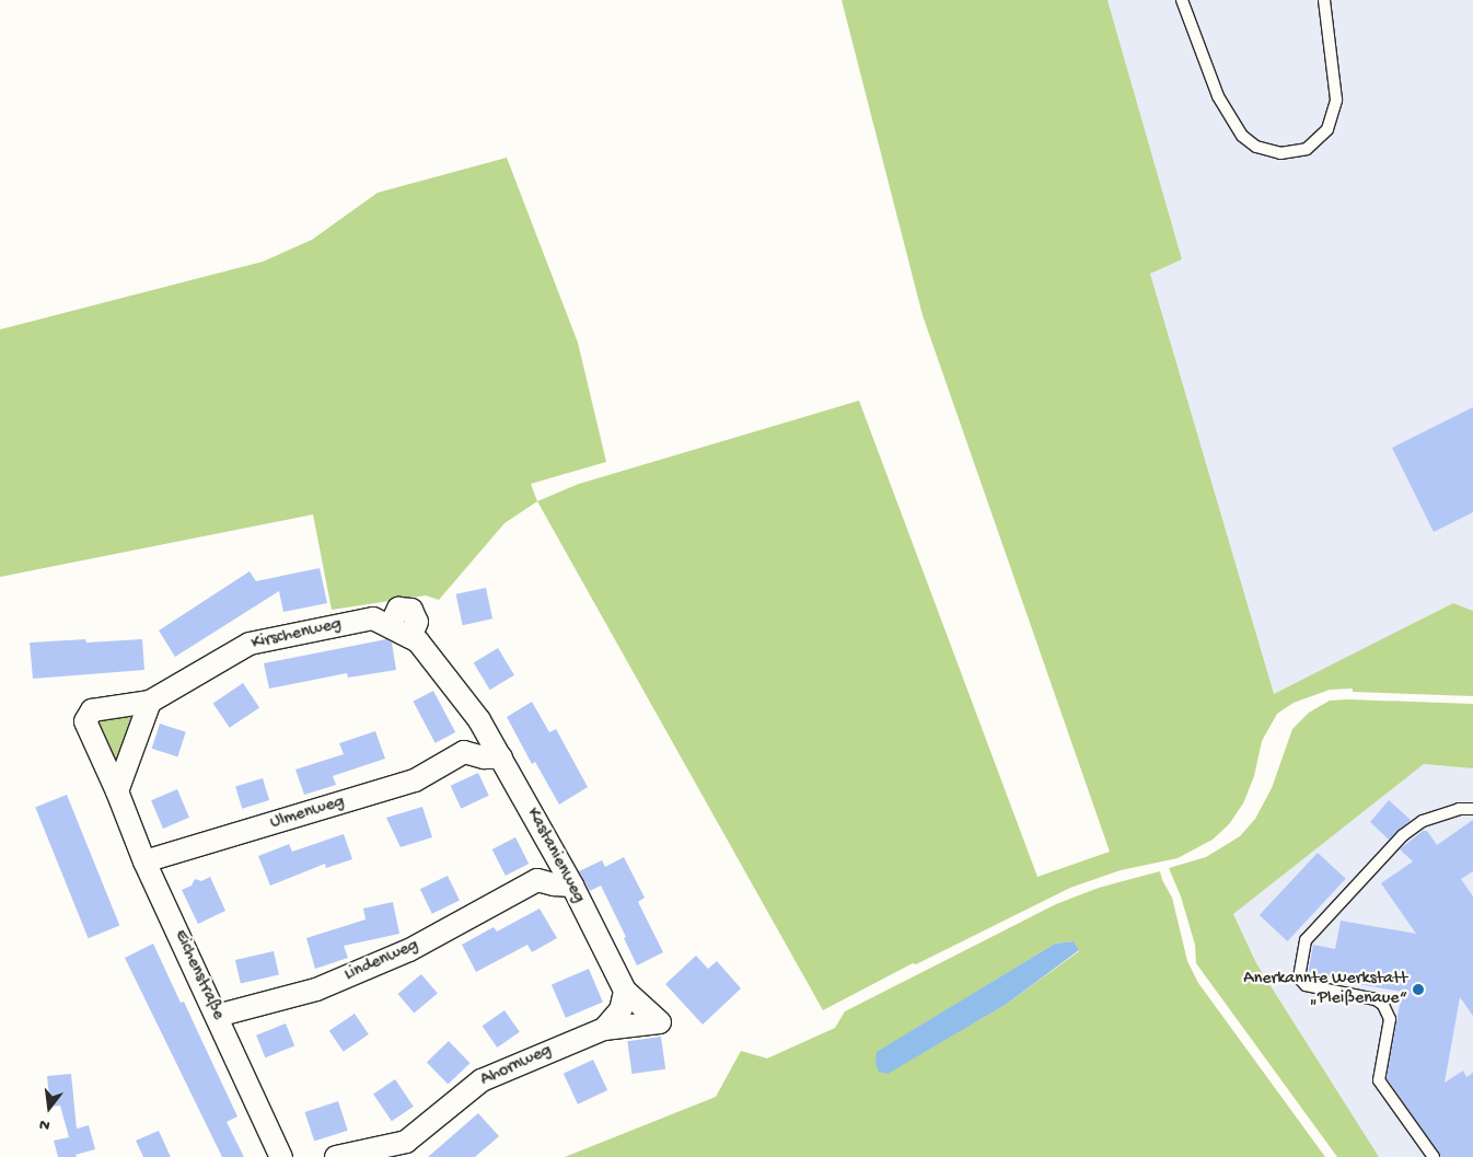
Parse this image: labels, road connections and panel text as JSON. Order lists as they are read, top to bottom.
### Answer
{
  "streets": {
    "street": [
      "Kirschenweg",
      "Ulmenweg",
      "Kastanienweg",
      "Lindenweg",
      "Eichenstraße",
      "Ahornweg"
    ]
  },
  "crossings": [
    ["Kirschenweg", "Kastanienweg"],
    ["Kirschenweg", "Eichenstraße"],
    ["Ulmenweg", "Eichenstraße"],
    ["Kastanienweg", "Ahornweg"],
    ["Lindenweg", "Eichenstraße"]
  ],
  "places": ["Anerkannte Werkstatt „Pleißenaue“"],
  "north": "bottom"
}
